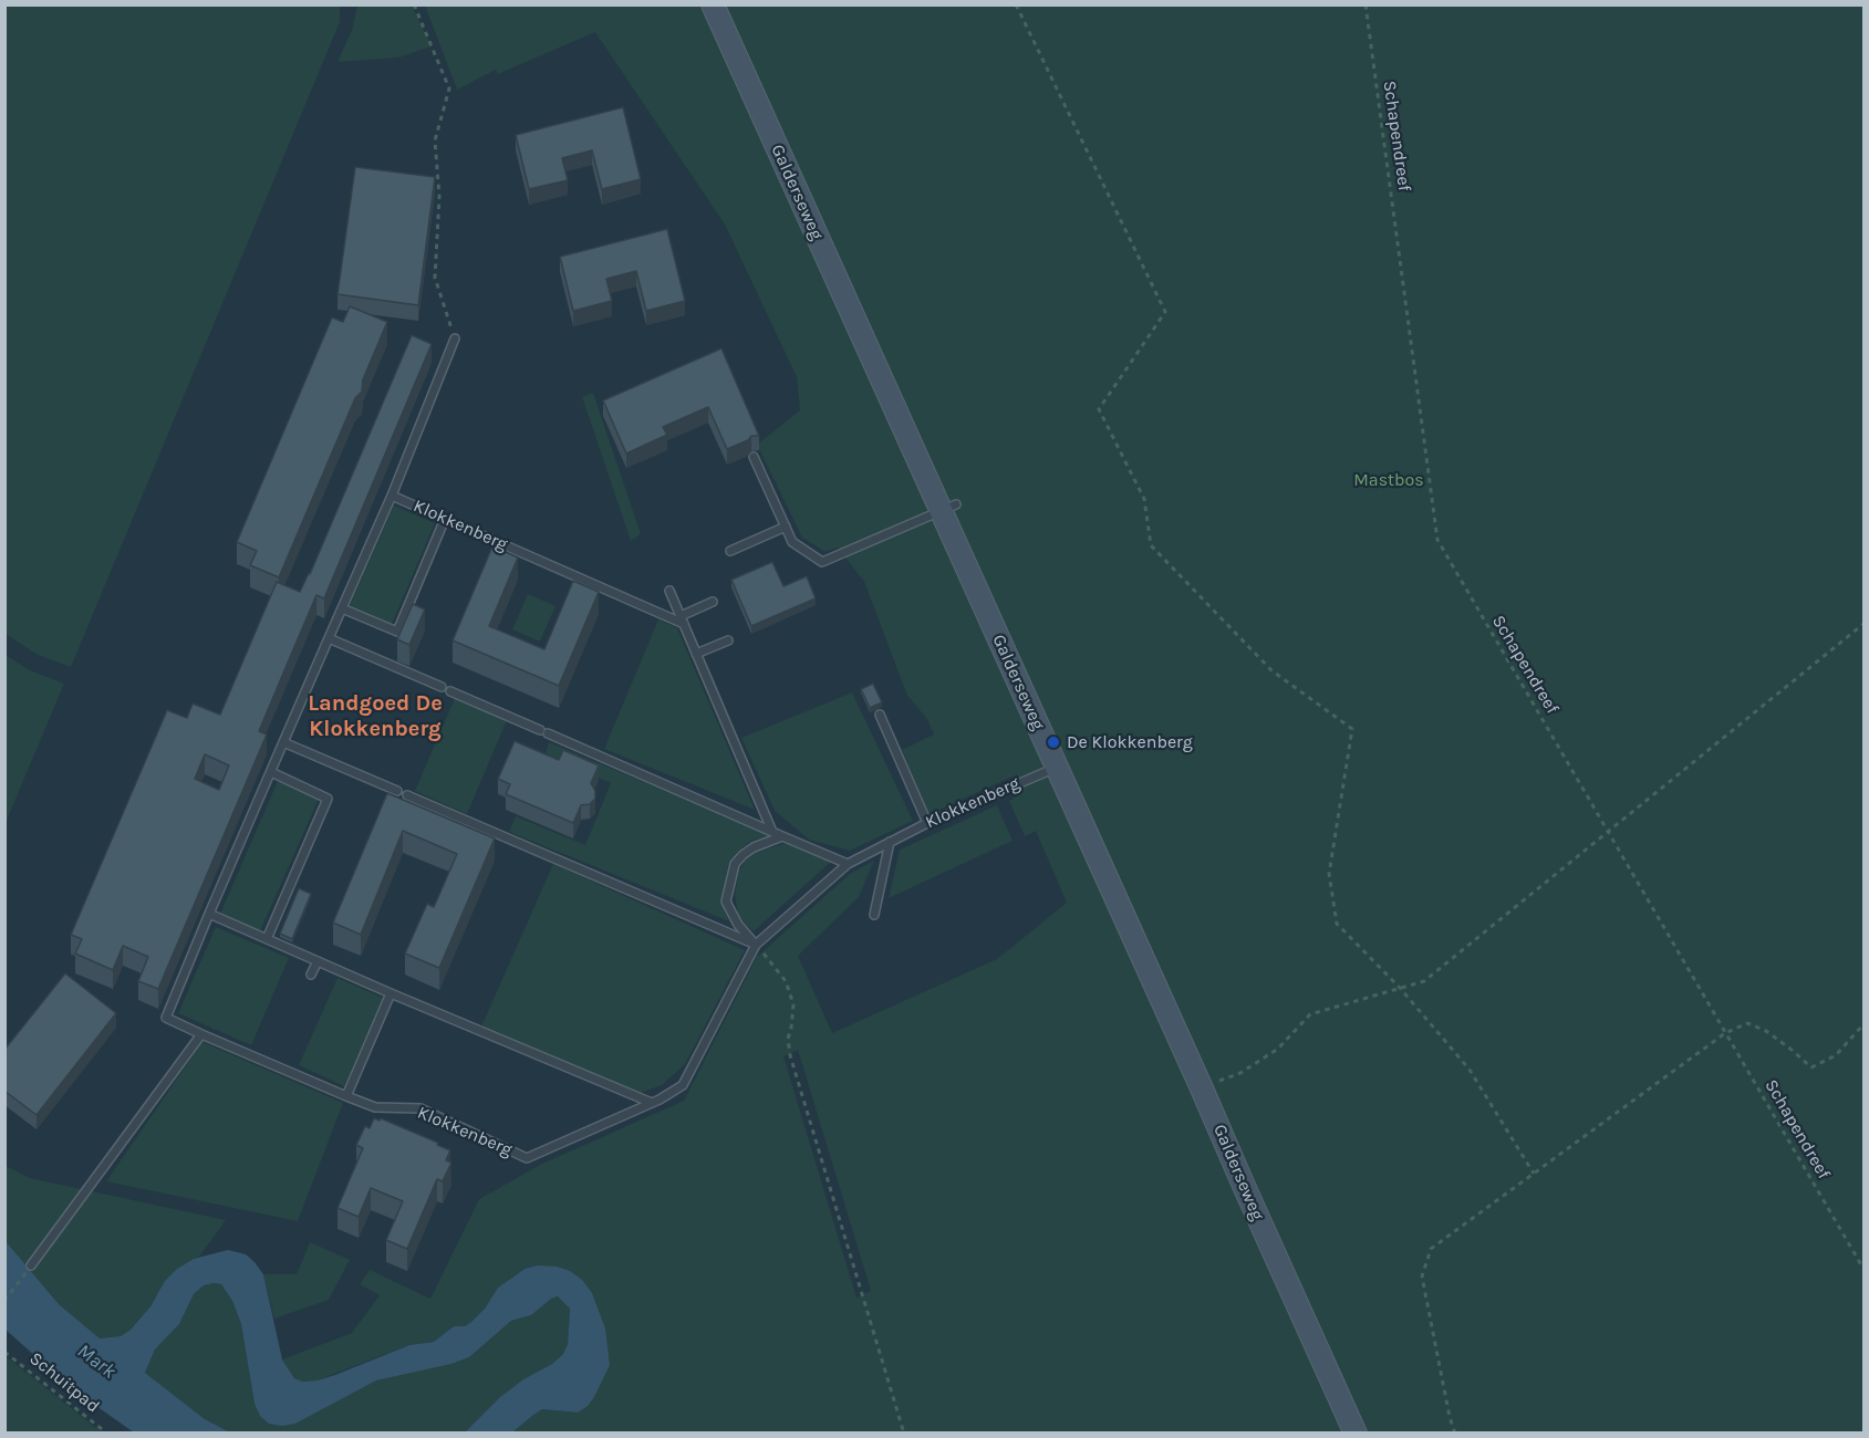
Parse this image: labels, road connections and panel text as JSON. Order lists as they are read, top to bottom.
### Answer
{
  "streets": {
    "street": ["Galderseweg"],
    "lane": ["Klokkenberg"],
    "path": ["Schapendreef", "Schuitpad"]
  },
  "crossings": [
    ["Galderseweg", "Klokkenberg"]
  ],
  "districts": ["Landgoed De Klokkenberg"],
  "water": ["Mark"],
  "parks": ["Mastbos"],
  "places": ["De Klokkenberg"]
}
